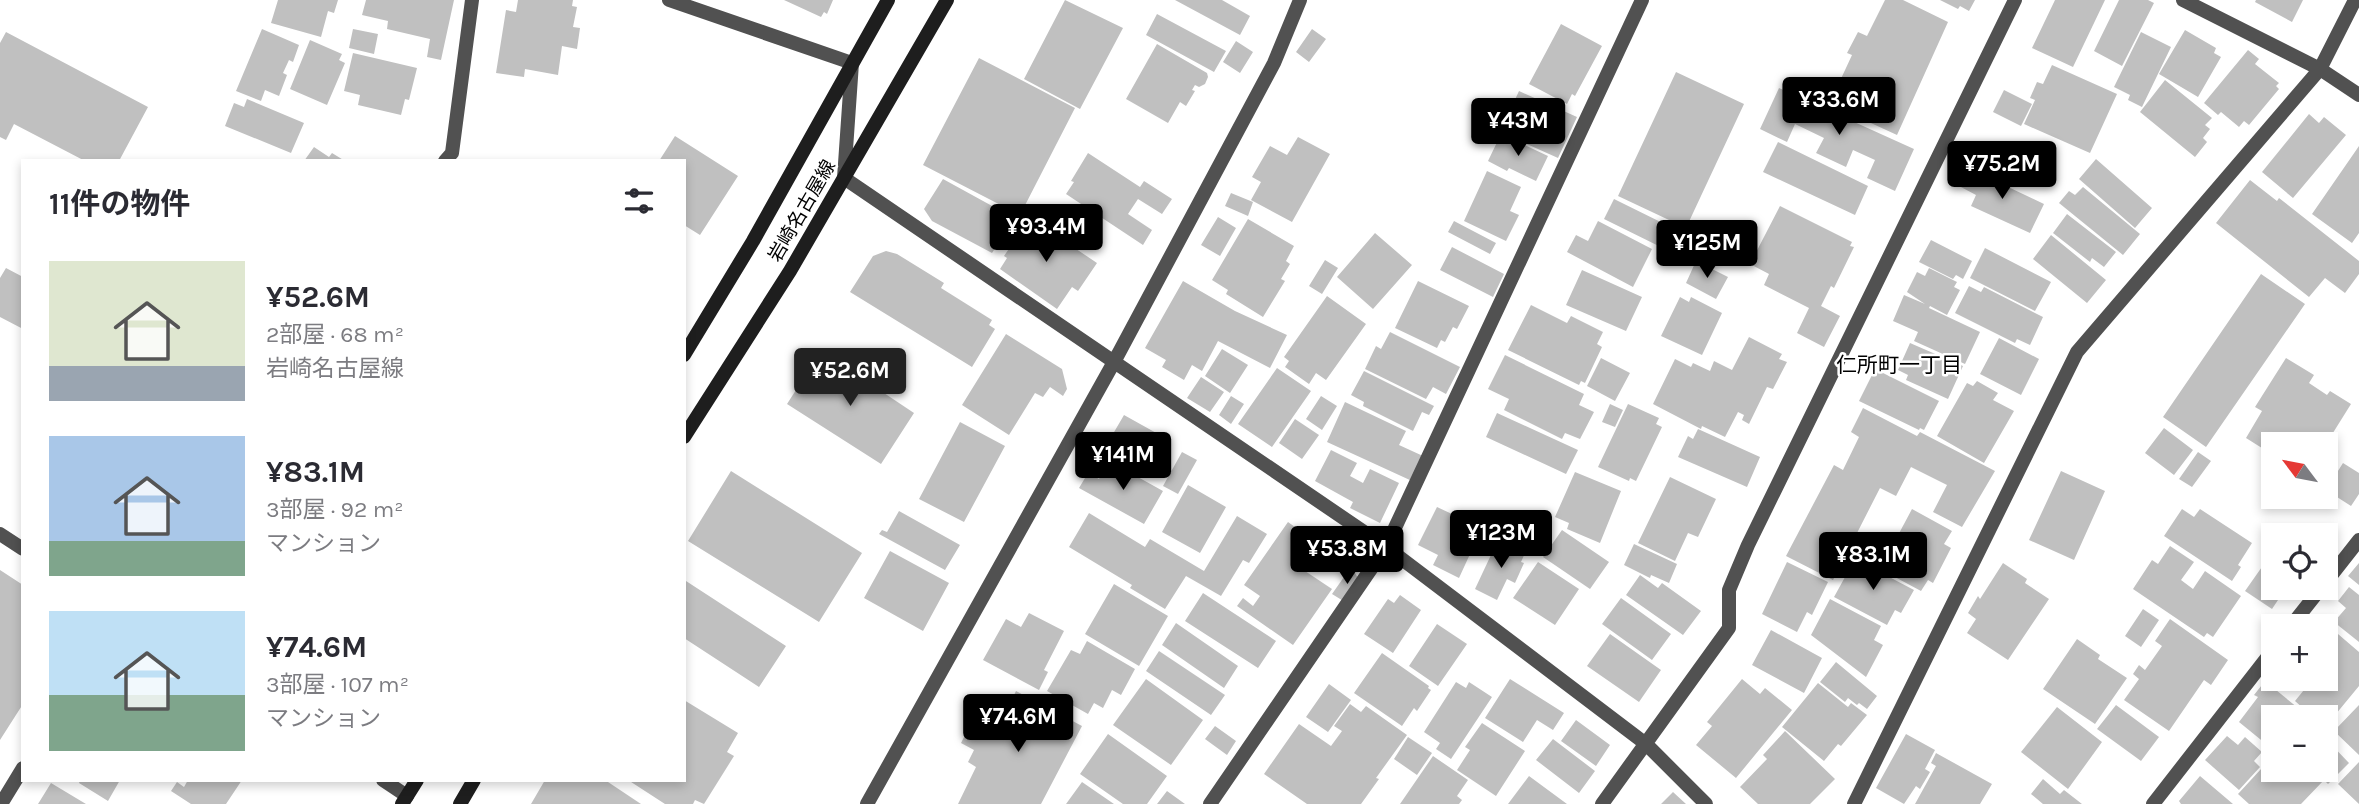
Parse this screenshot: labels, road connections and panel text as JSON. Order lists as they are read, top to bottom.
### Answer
{
  "streets": {
    "main road": ["岩崎名古屋線"]
  },
  "districts": ["仁所町一丁目"],
  "north": "top left",
  "page": {
    "price": [
      "¥33.6M",
      "¥43M",
      "¥75.2M",
      "¥93.4M",
      "¥125M",
      "¥52.6M",
      "¥141M",
      "¥123M",
      "¥53.8M",
      "¥83.1M",
      "¥74.6M"
    ],
    "heading": "11件の物件",
    "list": [
      {
        "name": "¥52.6M",
        "note": "2部屋 · 68 m² · 岩崎名古屋線"
      },
      {
        "name": "¥83.1M",
        "note": "3部屋 · 92 m² · マンション"
      },
      {
        "name": "¥74.6M",
        "note": "3部屋 · 107 m² · マンション"
      }
    ],
    "map_buttons": ["+", "−"]
  }
}
